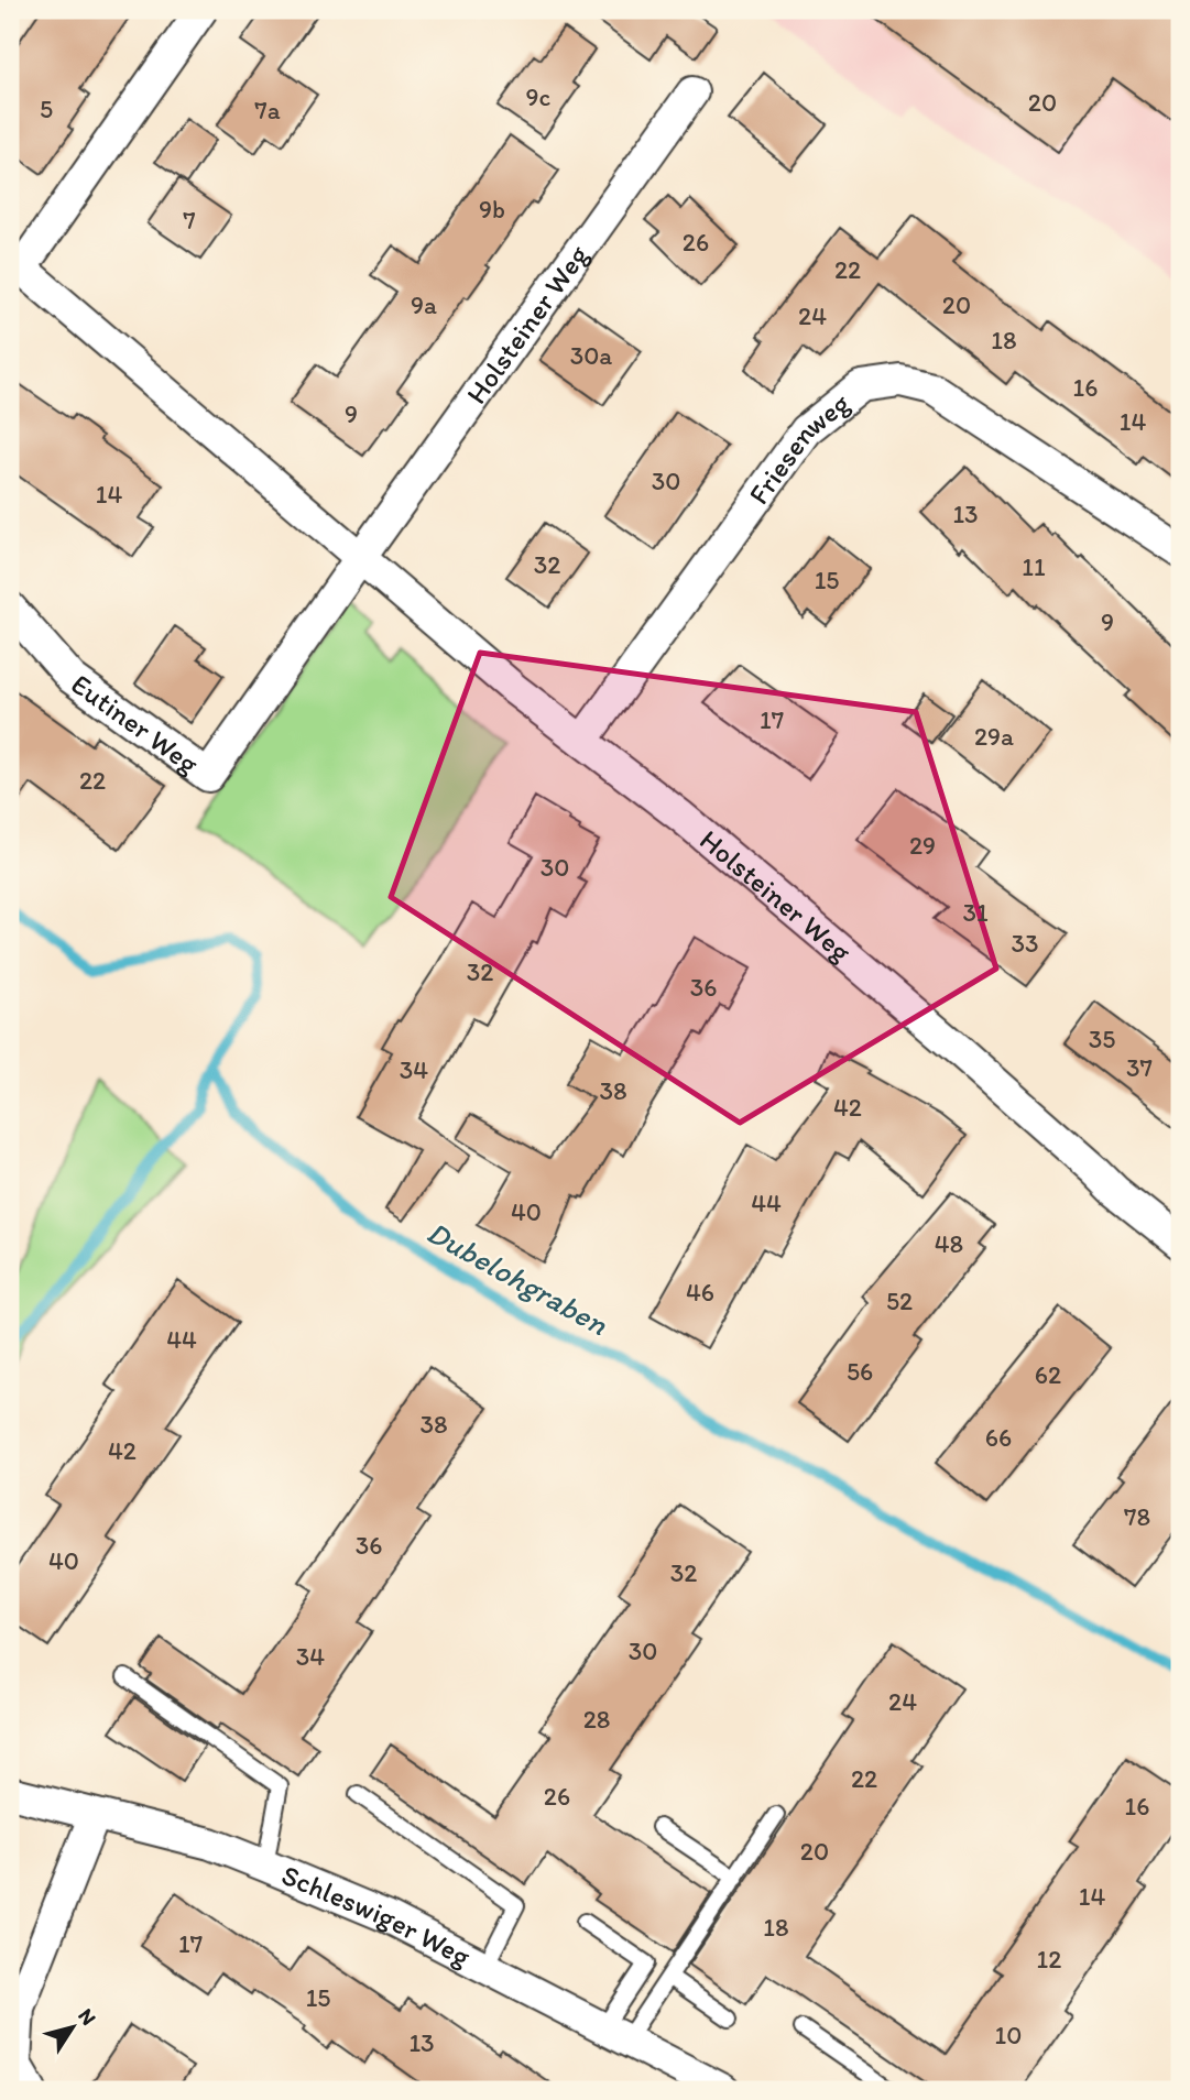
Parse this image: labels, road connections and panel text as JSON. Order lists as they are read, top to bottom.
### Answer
{
  "streets": {
    "street": [
      "Holsteiner Weg",
      "Friesenweg",
      "Eutiner Weg",
      "Schleswiger Weg"
    ]
  },
  "crossings": [
    ["Holsteiner Weg", "Friesenweg"],
    ["Holsteiner Weg", "Eutiner Weg"]
  ],
  "water": ["Dubelohgraben"],
  "house_numbers": [
    "9c",
    "20",
    "5",
    "7a",
    "9b",
    "7",
    "26",
    "22",
    "9a",
    "20",
    "24",
    "18",
    "30a",
    "16",
    "9",
    "14",
    "30",
    "14",
    "13",
    "32",
    "11",
    "15",
    "9",
    "17",
    "29a",
    "22",
    "29",
    "30",
    "31",
    "33",
    "32",
    "36",
    "35",
    "37",
    "34",
    "38",
    "42",
    "44",
    "40",
    "48",
    "46",
    "52",
    "44",
    "56",
    "62",
    "38",
    "66",
    "42",
    "78",
    "36",
    "40",
    "32",
    "30",
    "34",
    "24",
    "28",
    "22",
    "26",
    "16",
    "20",
    "14",
    "18",
    "17",
    "12",
    "15",
    "10",
    "13"
  ],
  "north": "top right"
}
